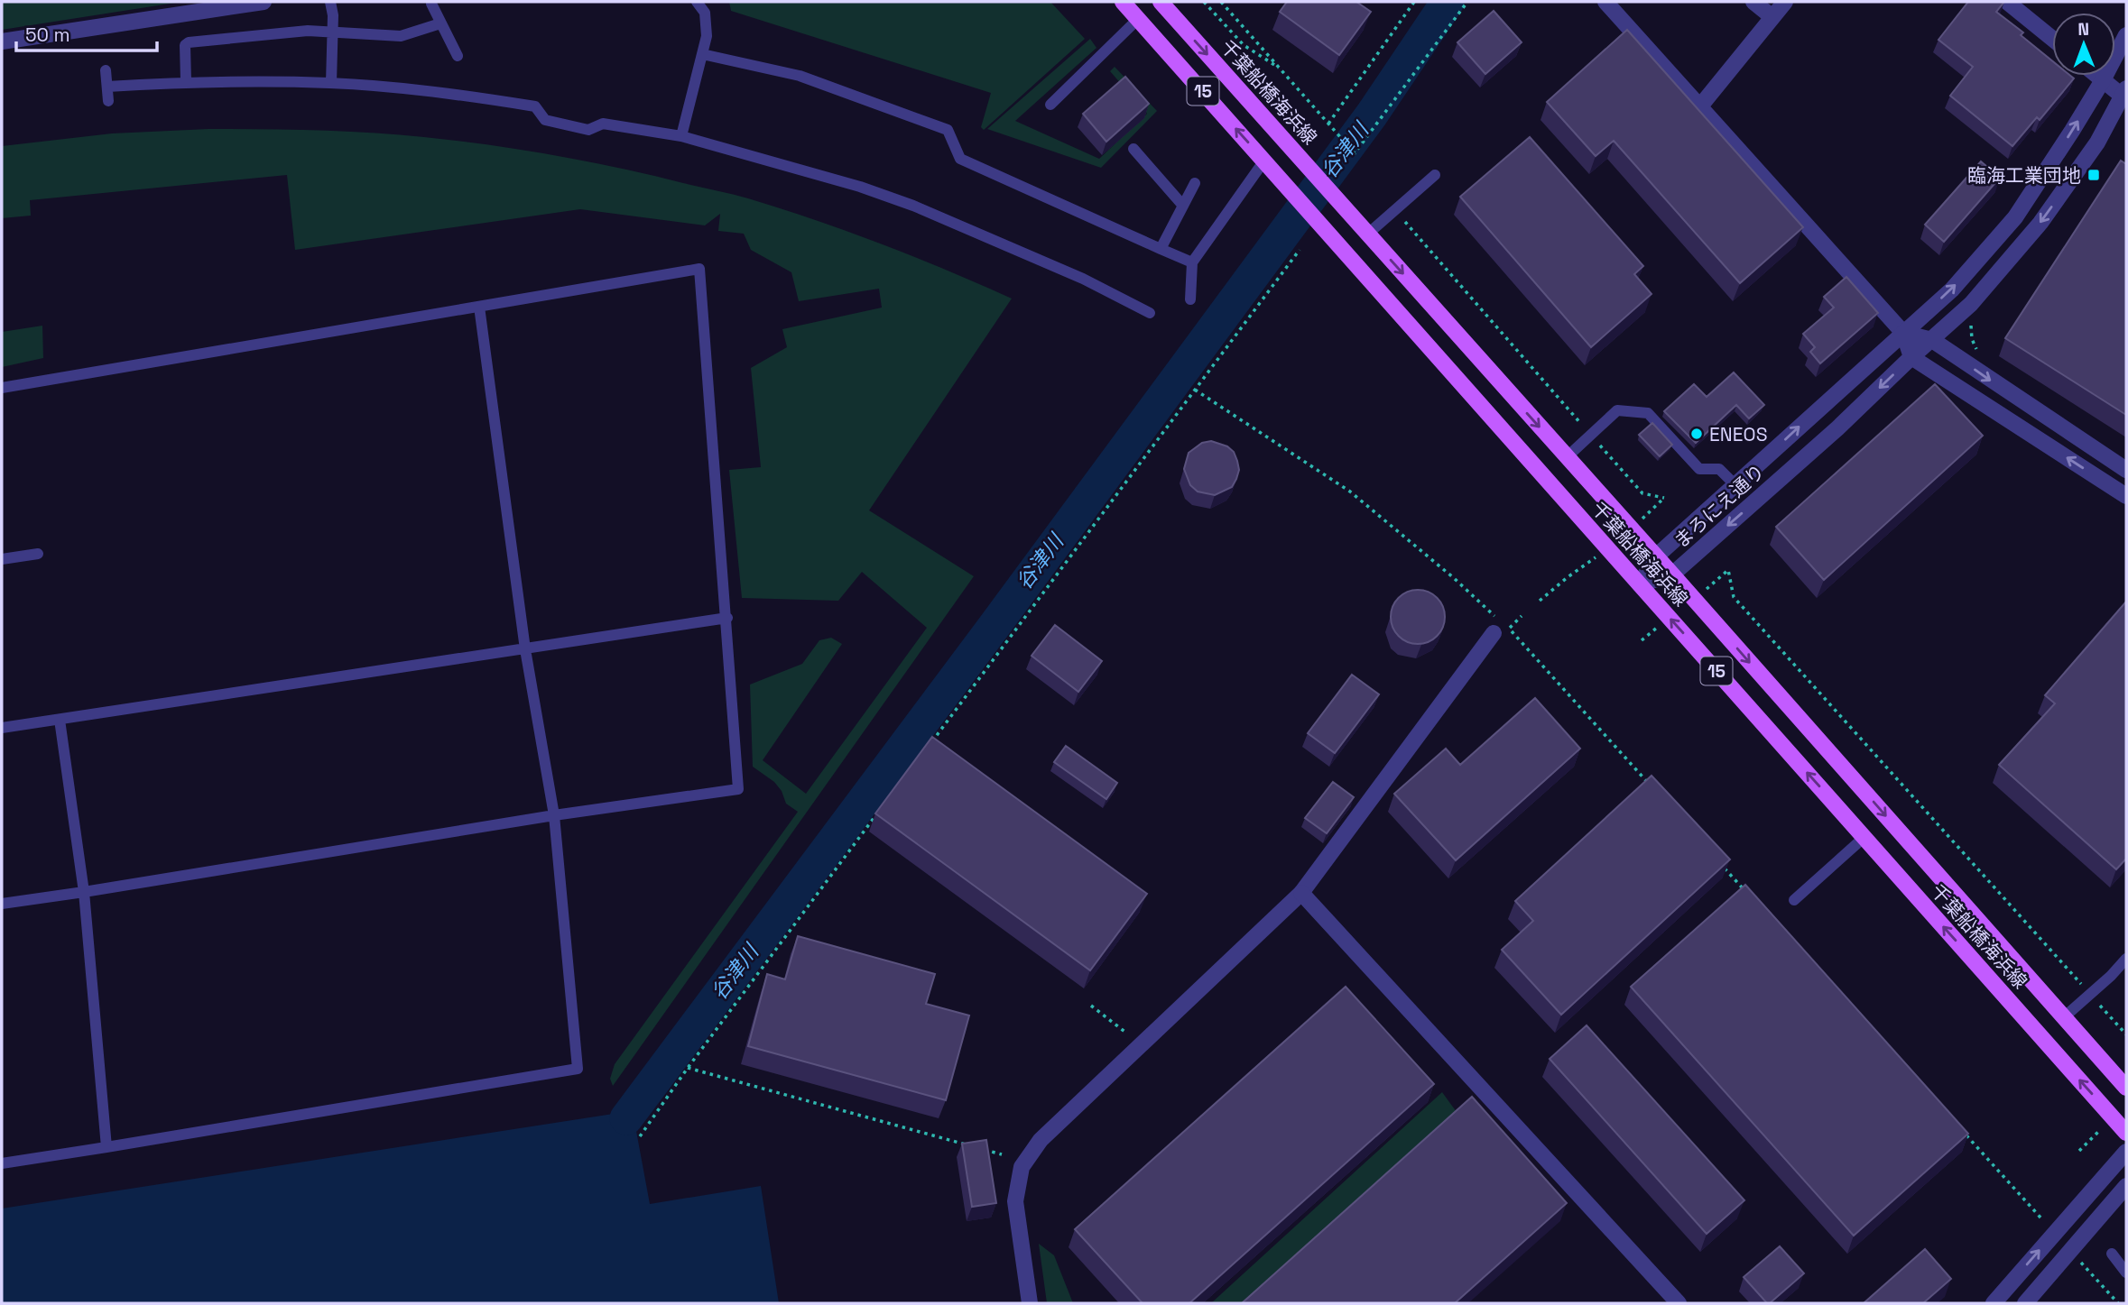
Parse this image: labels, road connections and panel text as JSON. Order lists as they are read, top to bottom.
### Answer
{
  "streets": {
    "main road": ["15", "千葉船橋海浜線"],
    "street": ["まろにえ通り"]
  },
  "crossings": [
    ["千葉船橋海浜線", "まろにえ通り"]
  ],
  "water": ["谷津川"],
  "places": {
    "transit": ["臨海工業団地"],
    "other": ["ENEOS"]
  },
  "scale_bar": "50 m",
  "north": "top"
}
